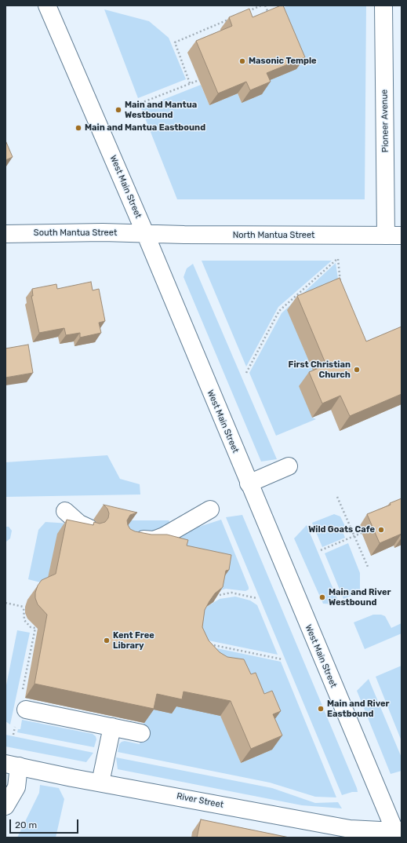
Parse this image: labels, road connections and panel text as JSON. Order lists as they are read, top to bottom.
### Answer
{
  "streets": {
    "main road": [
      "Pioneer Avenue",
      "West Main Street",
      "South Mantua Street",
      "North Mantua Street",
      "River Street"
    ]
  },
  "crossings": [
    ["Pioneer Avenue", "North Mantua Street"],
    ["West Main Street", "South Mantua Street"],
    ["West Main Street", "North Mantua Street"],
    ["West Main Street", "River Street"],
    ["South Mantua Street", "North Mantua Street"]
  ],
  "places": [
    "Masonic Temple",
    "Main and Mantua Westbound",
    "Main and Mantua Eastbound",
    "First Christian Church",
    "Wild Goats Cafe",
    "Main and River Westbound",
    "Kent Free Library",
    "Main and River Eastbound"
  ],
  "scale_bar": "20 m"
}
